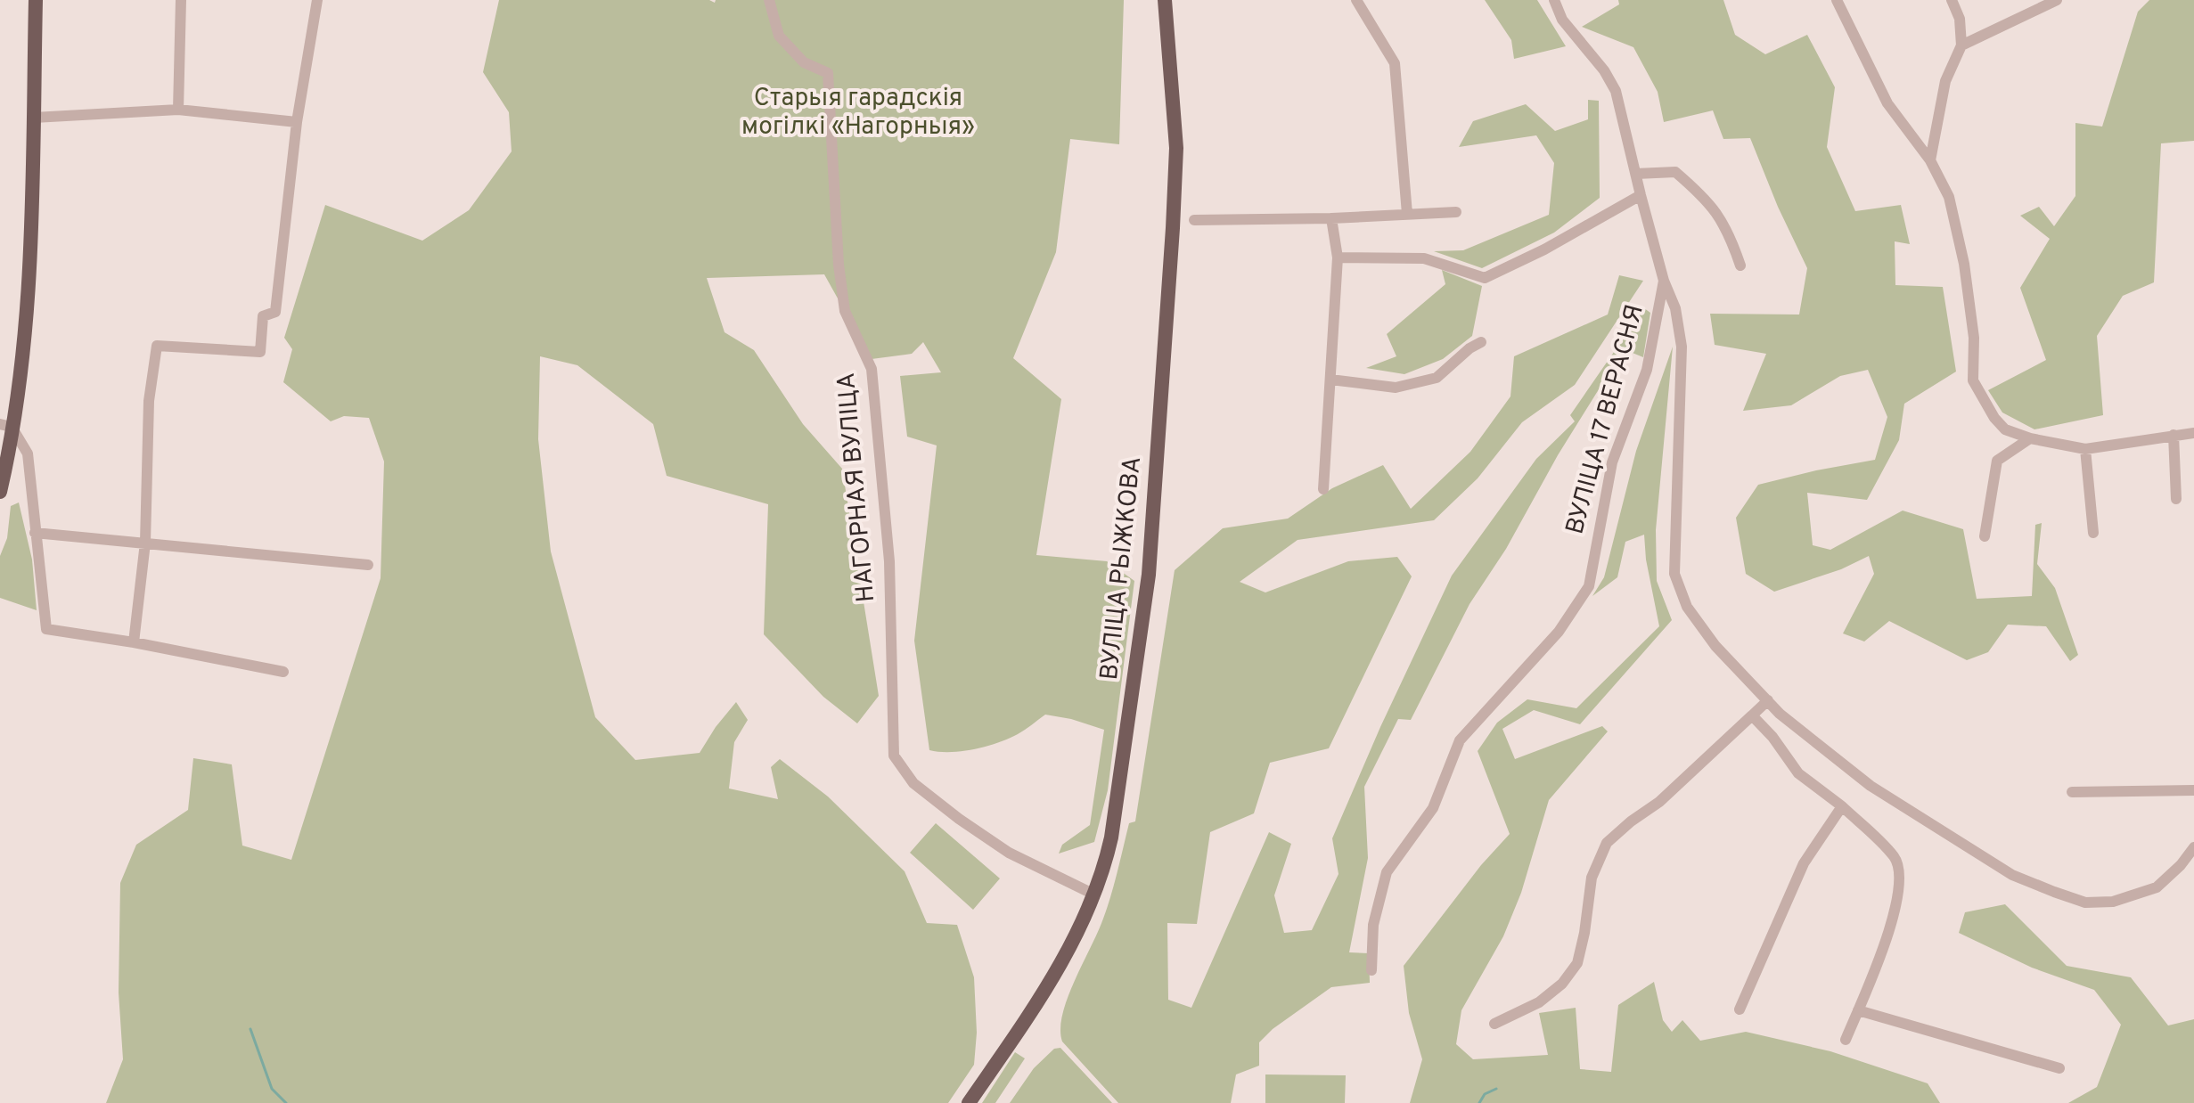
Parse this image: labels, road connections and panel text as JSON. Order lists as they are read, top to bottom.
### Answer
{
  "streets": {
    "main road": ["ВУЛІЦА РЫЖКОВА"],
    "street": ["ВУЛІЦА 17 ВЕРАСНЯ", "НАГОРНАЯ ВУЛІЦА"]
  },
  "crossings": [
    ["НАГОРНАЯ ВУЛІЦА", "ВУЛІЦА РЫЖКОВА"]
  ],
  "parks": ["Старыя гарадскія могілкі «Нагорныя»"]
}
